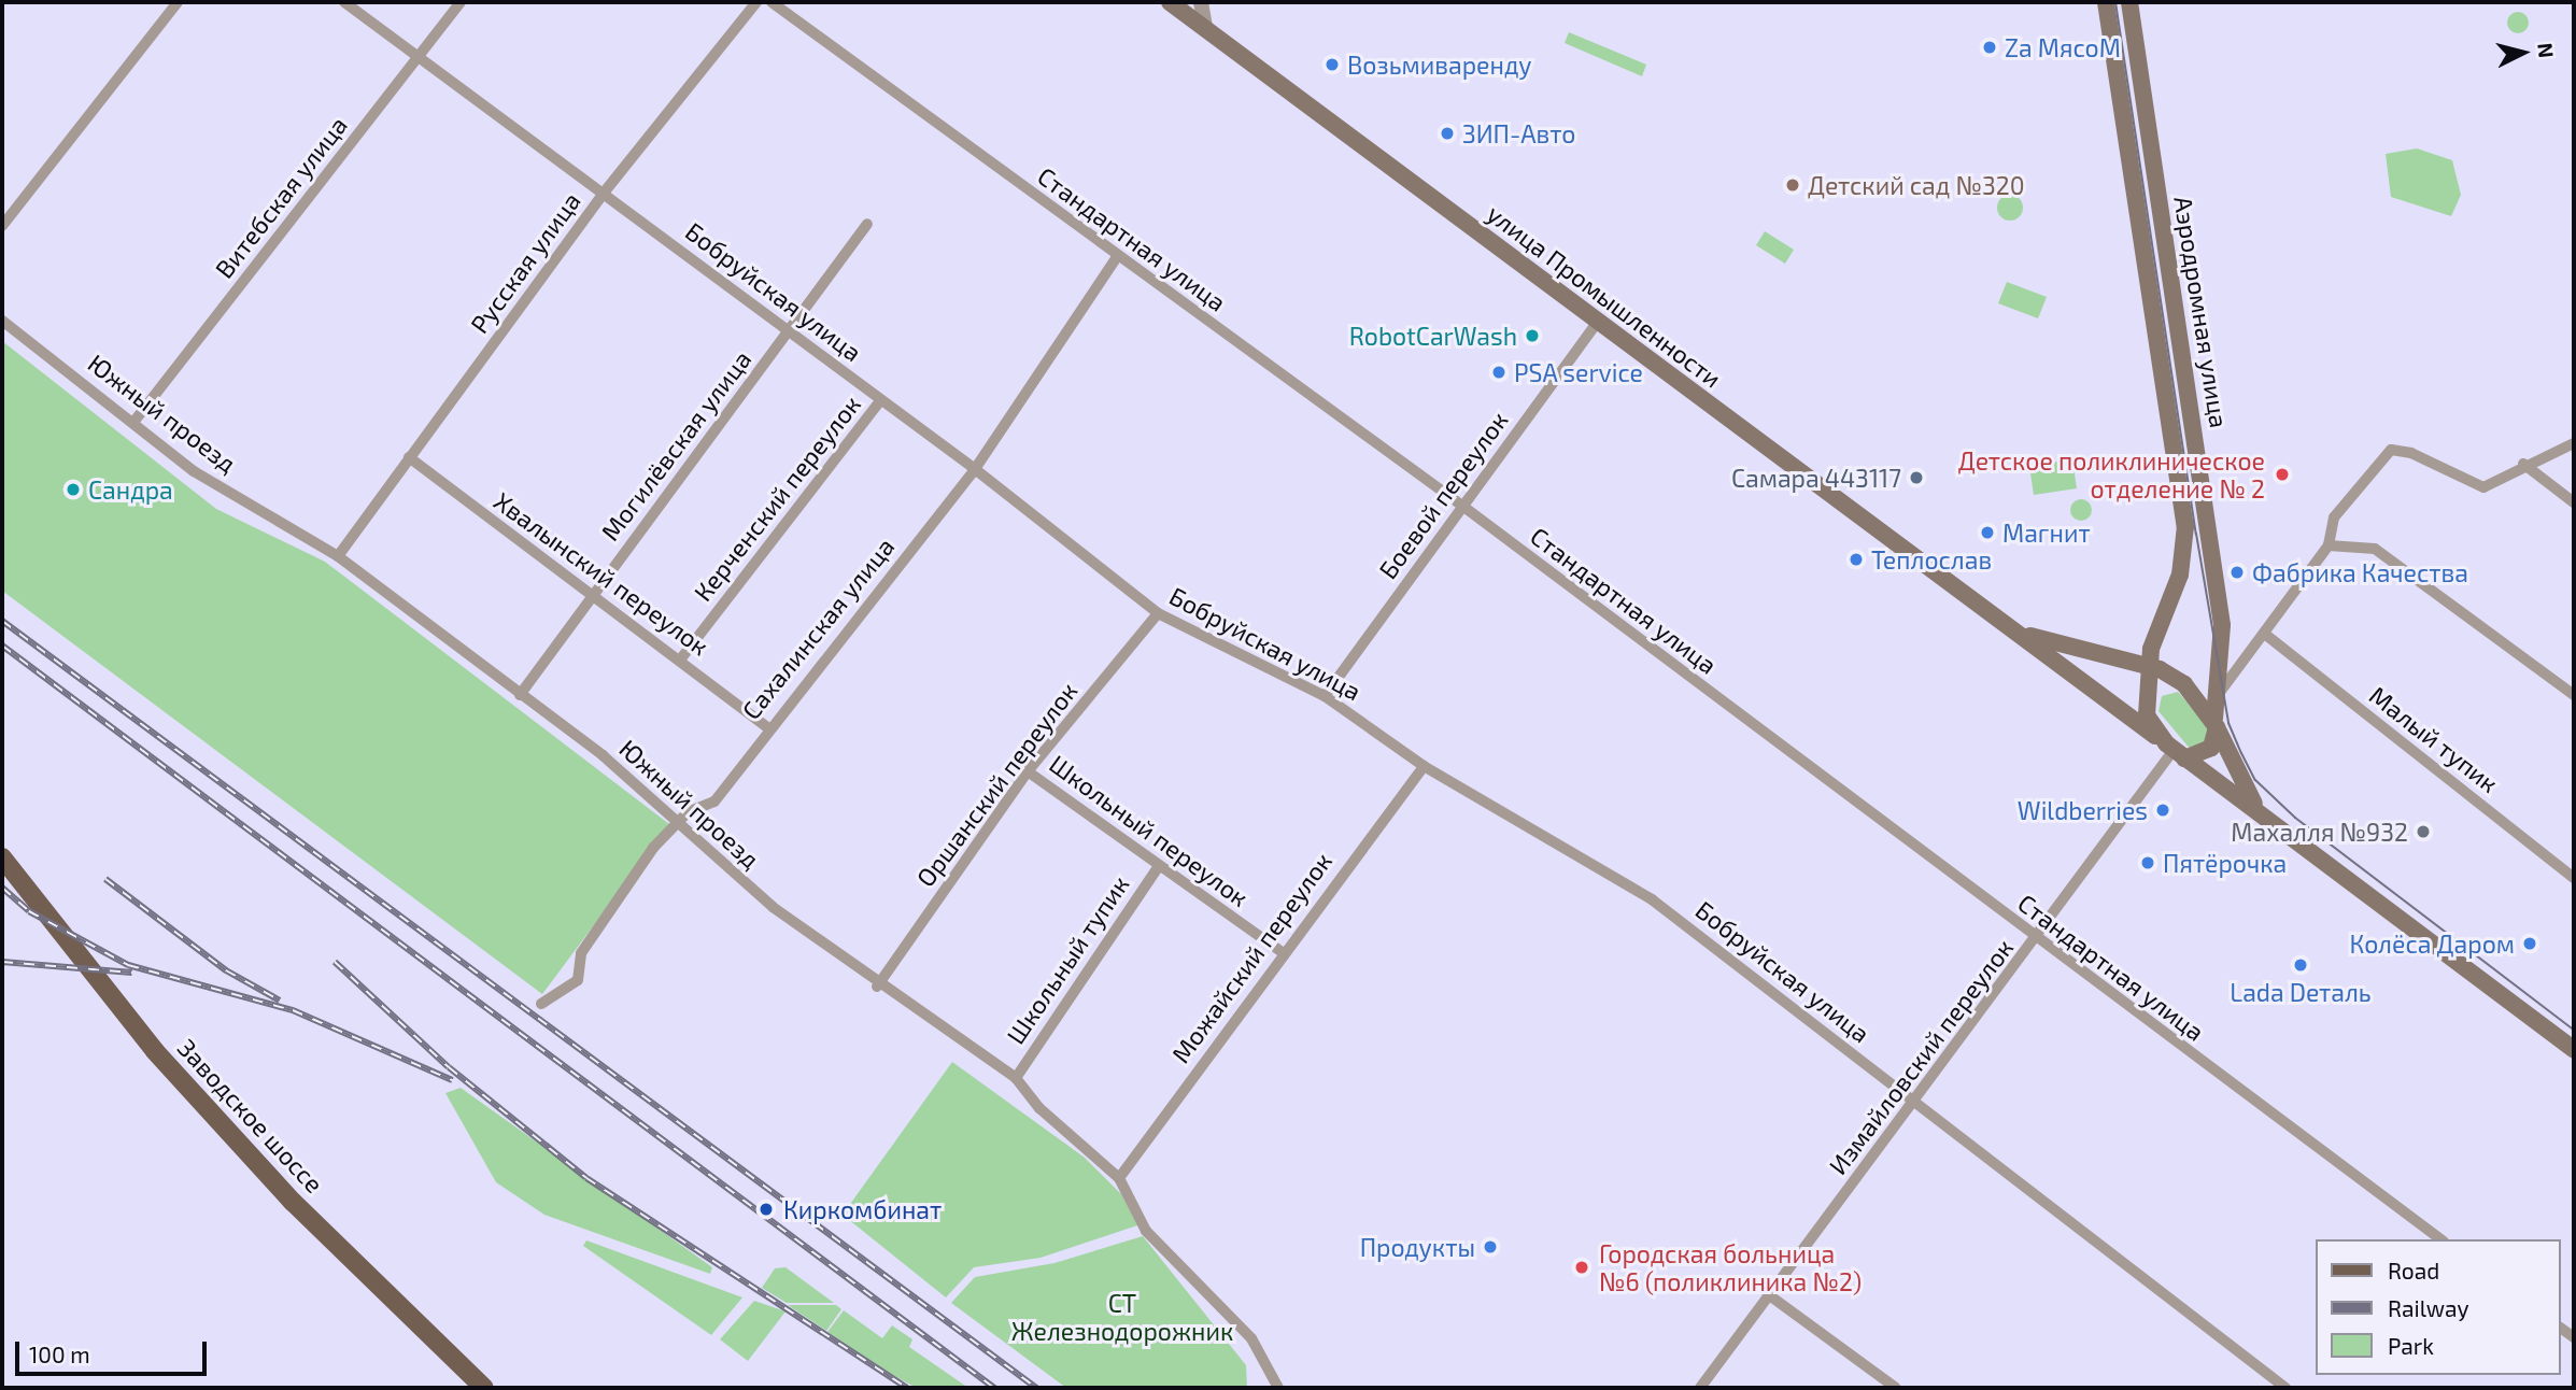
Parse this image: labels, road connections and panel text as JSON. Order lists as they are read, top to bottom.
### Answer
{
  "streets": {
    "main road": ["улица Промышленности", "Аэродромная улица", "Заводское шоссе"],
    "street": [
      "Витебская улица",
      "Стандартная улица",
      "Русская улица",
      "Бобруйская улица",
      "Южный проезд",
      "Могилёвская улица",
      "Боевой переулок",
      "Керченский переулок",
      "Хвалынский переулок",
      "Сахалинская улица",
      "Малый тупик",
      "Оршанский переулок",
      "Школьный переулок",
      "Можайский переулок",
      "Школьный тупик",
      "Измайловский переулок"
    ]
  },
  "crossings": [
    ["Витебская улица", "Бобруйская улица"],
    ["Витебская улица", "Южный проезд"],
    ["Стандартная улица", "Боевой переулок"],
    ["Стандартная улица", "Сахалинская улица"],
    ["Стандартная улица", "Измайловский переулок"],
    ["Русская улица", "Бобруйская улица"],
    ["Русская улица", "Южный проезд"],
    ["Русская улица", "Хвалынский переулок"],
    ["Бобруйская улица", "Могилёвская улица"],
    ["Бобруйская улица", "Боевой переулок"],
    ["Бобруйская улица", "Керченский переулок"],
    ["Бобруйская улица", "Сахалинская улица"],
    ["Бобруйская улица", "Оршанский переулок"],
    ["Бобруйская улица", "Можайский переулок"],
    ["Бобруйская улица", "Измайловский переулок"],
    ["улица Промышленности", "Аэродромная улица"],
    ["улица Промышленности", "Боевой переулок"],
    ["улица Промышленности", "Измайловский переулок"],
    ["Аэродромная улица", "Измайловский переулок"],
    ["Южный проезд", "Могилёвская улица"],
    ["Южный проезд", "Сахалинская улица"],
    ["Южный проезд", "Оршанский переулок"],
    ["Южный проезд", "Можайский переулок"],
    ["Южный проезд", "Школьный тупик"],
    ["Могилёвская улица", "Хвалынский переулок"],
    ["Керченский переулок", "Хвалынский переулок"],
    ["Хвалынский переулок", "Сахалинская улица"],
    ["Оршанский переулок", "Школьный переулок"],
    ["Школьный переулок", "Можайский переулок"],
    ["Школьный переулок", "Школьный тупик"]
  ],
  "parks": ["СТ Железнодорожник"],
  "places": [
    "Za МясоМ",
    "Возьмиваренду",
    "ЗИП-Авто",
    "Детский сад №320",
    "RobotCarWash",
    "PSA service",
    "Детское поликлиническое отделение № 2",
    "Самара 443117",
    "Сандра",
    "Магнит",
    "Теплослав",
    "Фабрика Качества",
    "Wildberries",
    "Махалля №932",
    "Пятёрочка",
    "Колёса Даром",
    "Lada Dеталь",
    "Киркомбинат",
    "Продукты",
    "Городская больница №6 (поликлиника №2)"
  ],
  "legend": ["Road", "Railway", "Park"],
  "scale_bar": "100 m",
  "north": "right"
}
